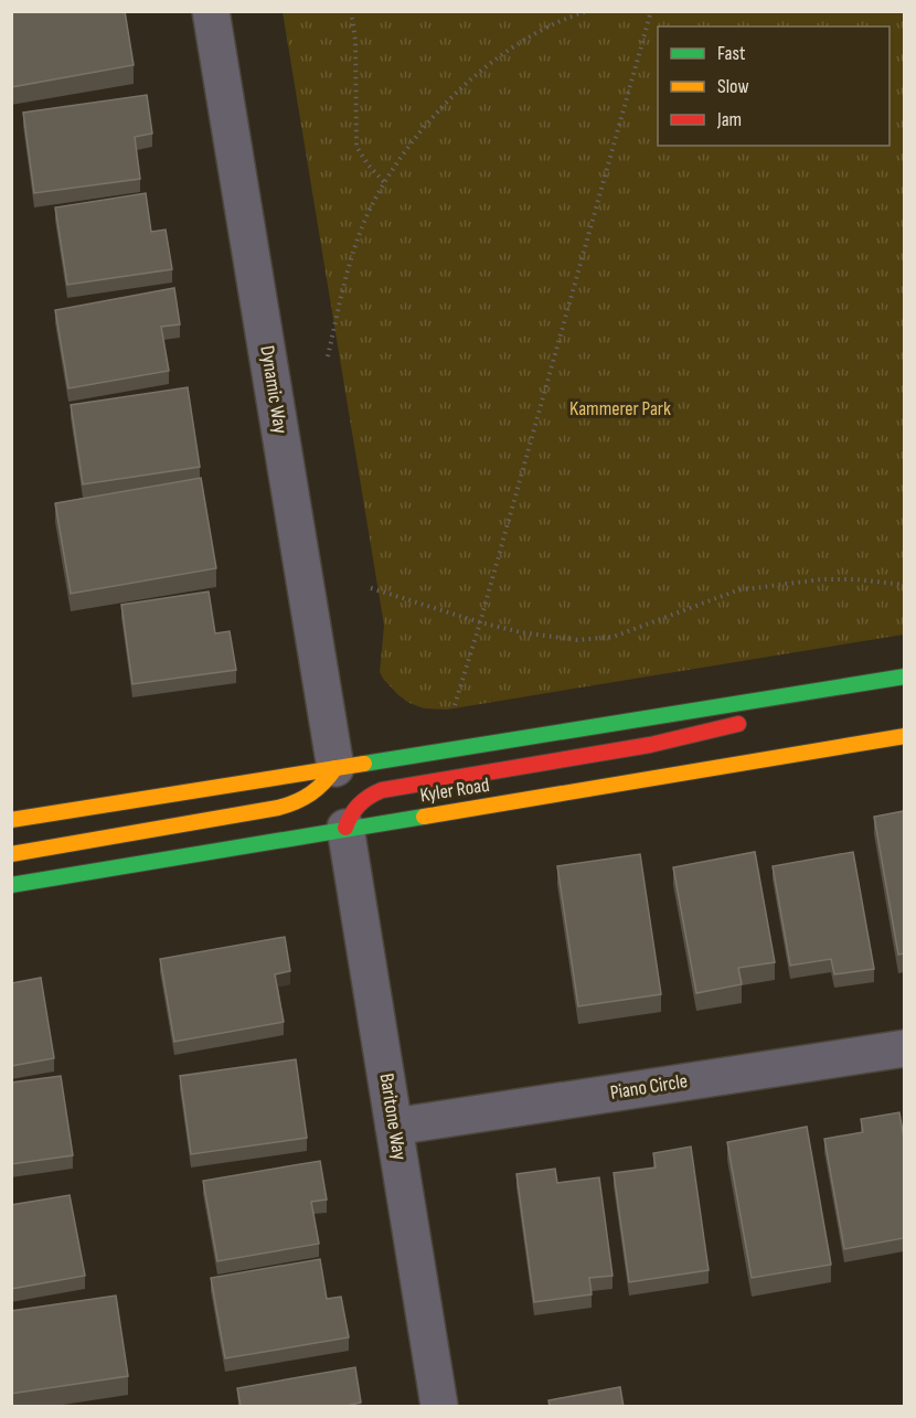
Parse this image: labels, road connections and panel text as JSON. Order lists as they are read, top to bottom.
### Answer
{
  "streets": {
    "street": [
      "Dynamic Way",
      "Kyler Road",
      "Piano Circle",
      "Baritone Way"
    ]
  },
  "crossings": [
    ["Dynamic Way", "Kyler Road"],
    ["Kyler Road", "Baritone Way"],
    ["Piano Circle", "Baritone Way"]
  ],
  "parks": ["Kammerer Park"],
  "legend": ["Fast", "Slow", "Jam"]
}
